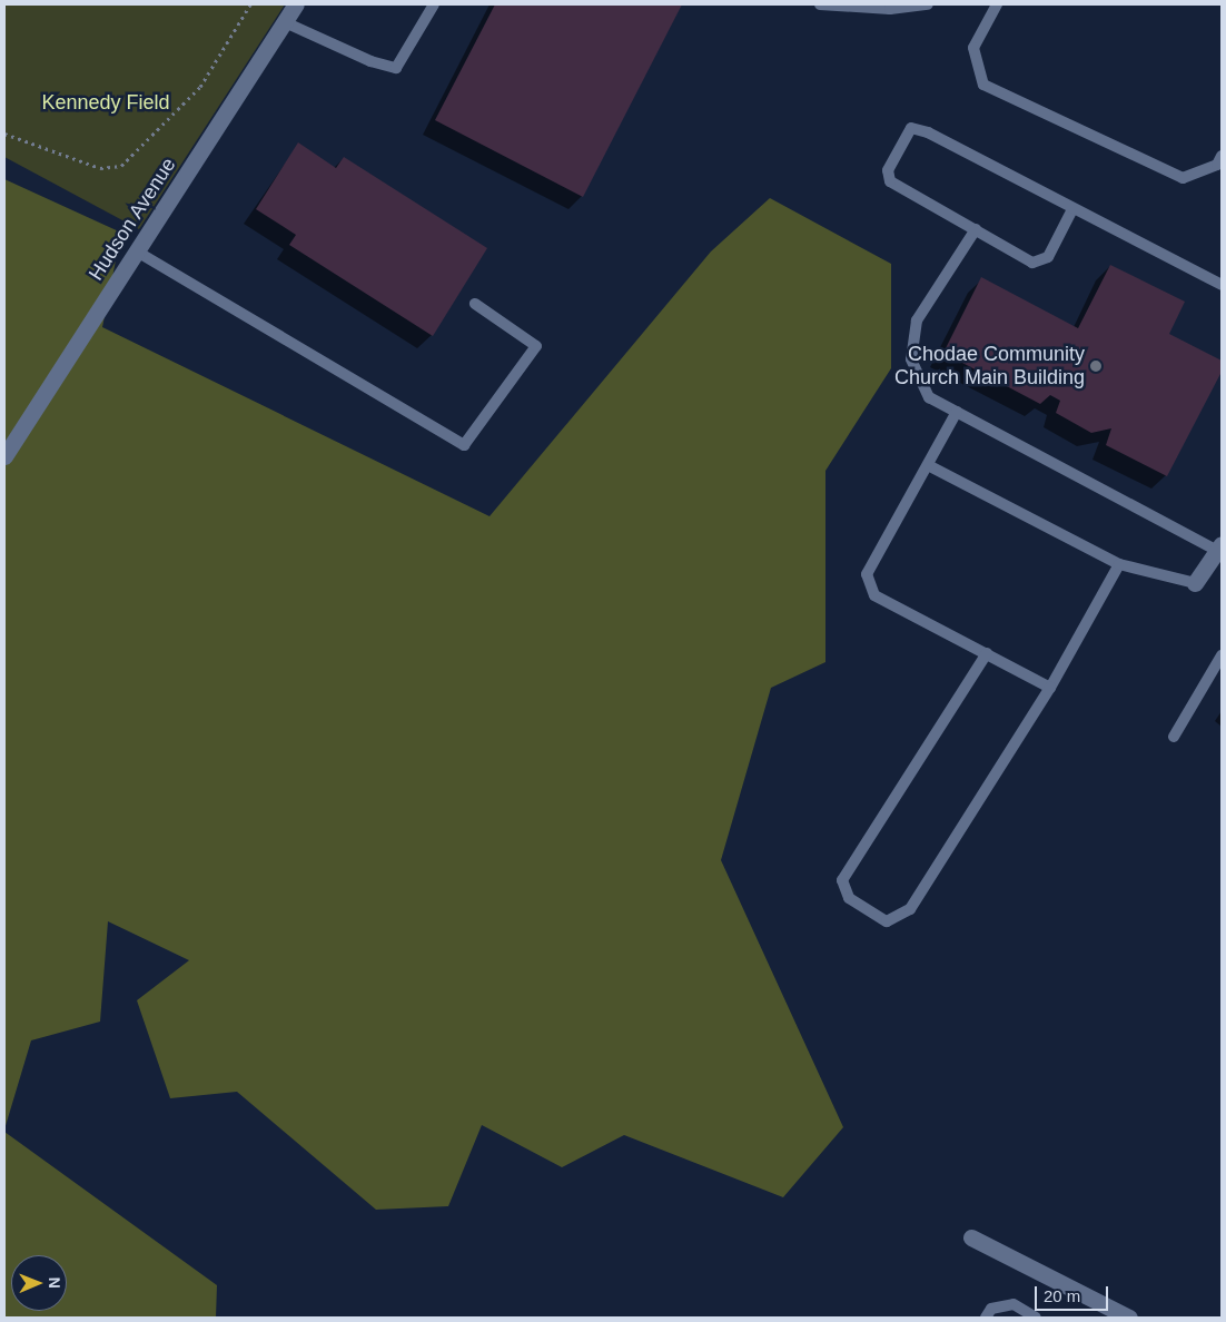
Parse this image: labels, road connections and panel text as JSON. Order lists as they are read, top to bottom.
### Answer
{
  "streets": {
    "street": ["Hudson Avenue"]
  },
  "parks": ["Kennedy Field"],
  "places": ["Chodae Community Church Main Building"],
  "scale_bar": "20 m",
  "north": "right"
}
